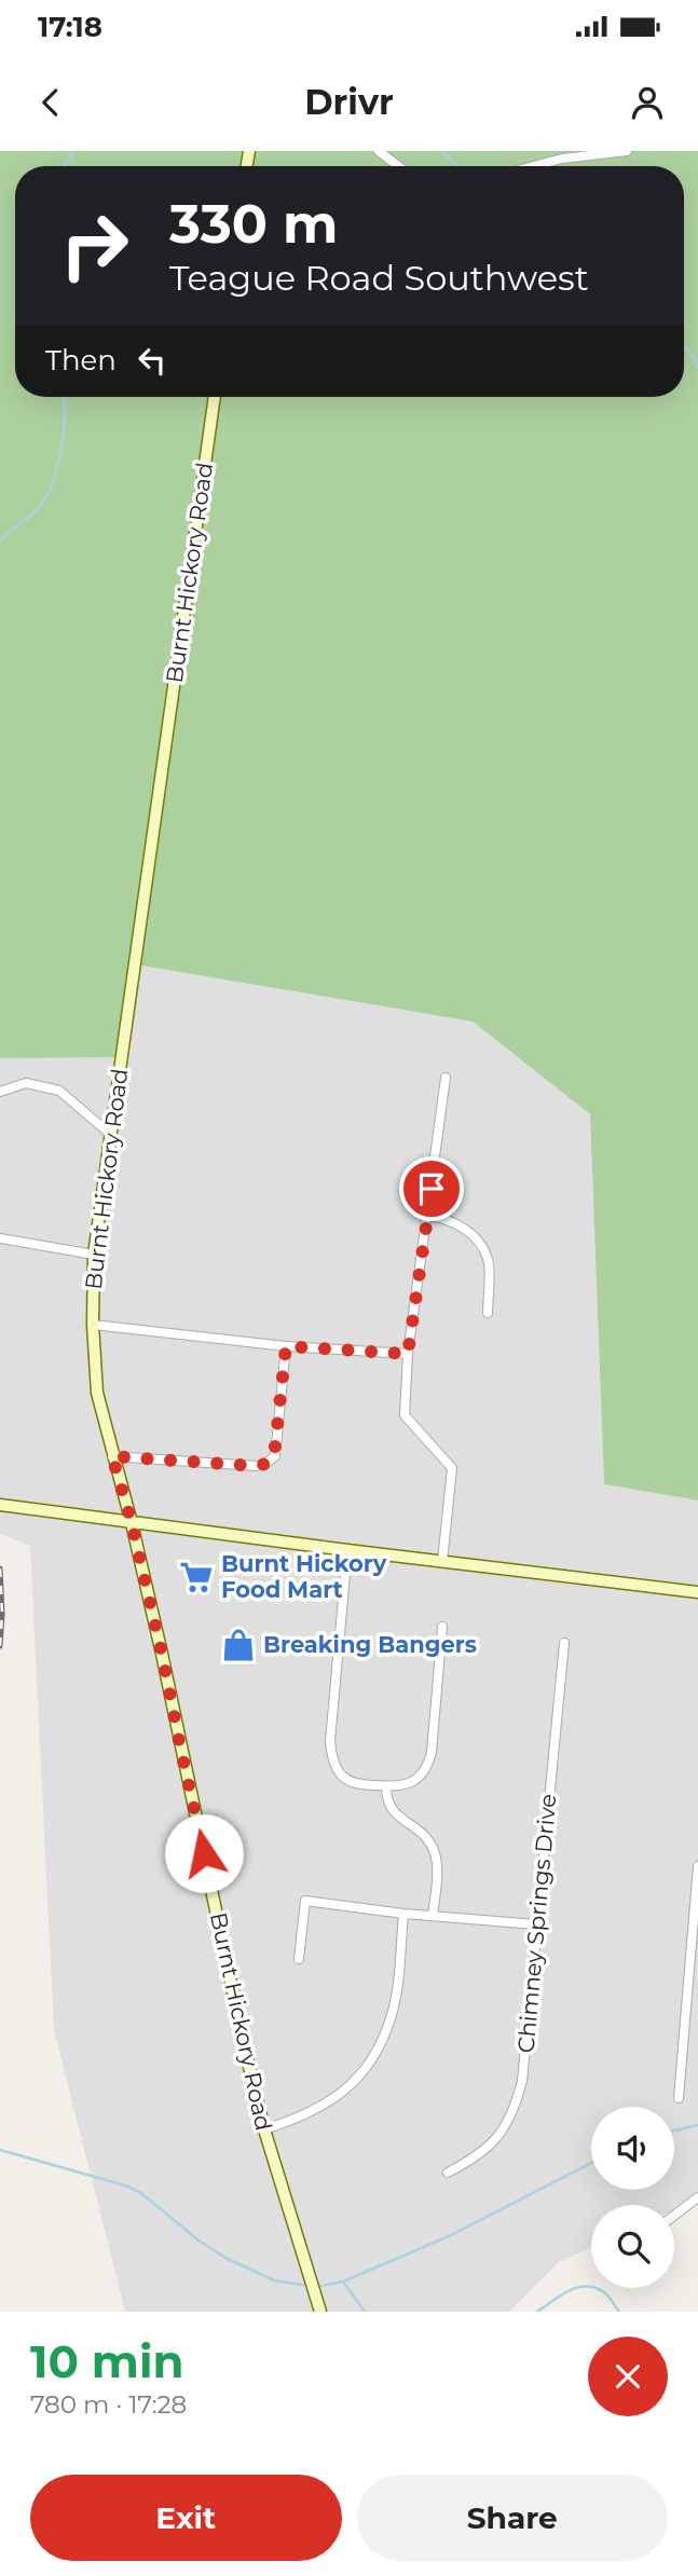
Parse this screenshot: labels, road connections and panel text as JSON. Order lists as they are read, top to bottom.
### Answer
{
  "streets": {
    "main road": ["Burnt Hickory Road"],
    "street": ["Chimney Springs Drive"]
  },
  "places": {
    "supermarket": ["Burnt Hickory Food Mart"],
    "shop": ["Breaking Bangers"]
  },
  "page": {
    "status": "17:18",
    "header": "Drivr",
    "turn": ["330 m", "Teague Road Southwest"],
    "then": "Then",
    "heading": ["10 min", "780 m · 17:28"],
    "buttons": ["Exit", "Share"]
  }
}
